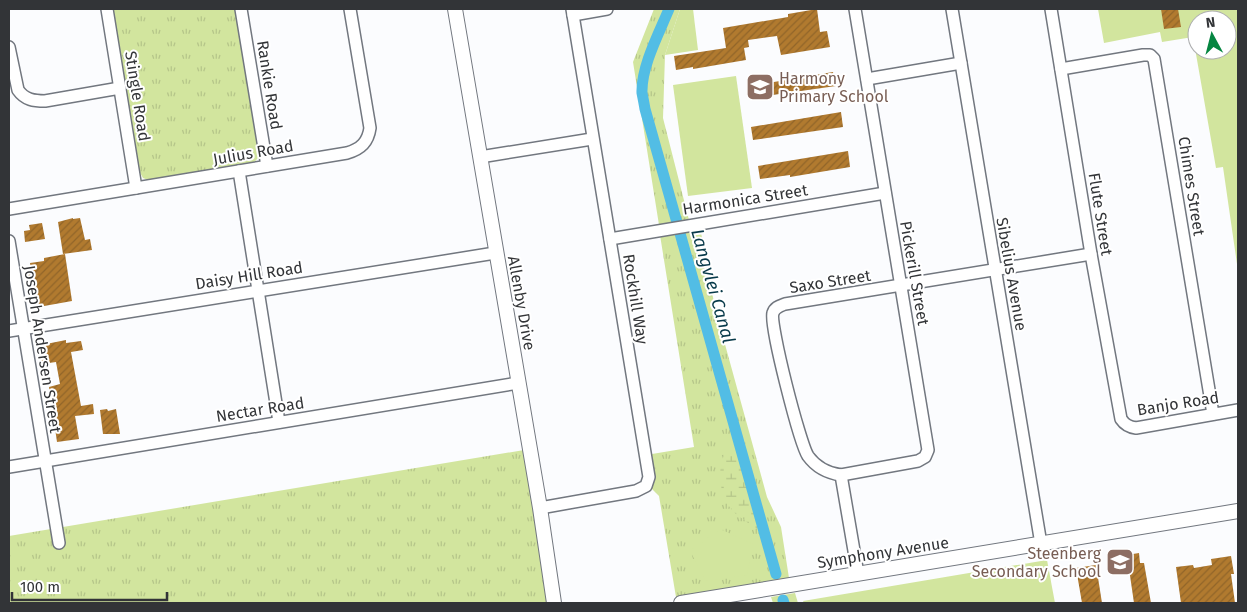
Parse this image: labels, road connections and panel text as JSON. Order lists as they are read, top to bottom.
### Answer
{
  "streets": {
    "street": [
      "Rankie Road",
      "Stingle Road",
      "Julius Road",
      "Chimes Street",
      "Harmonica Street",
      "Flute Street",
      "Pickerill Street",
      "Sibelius Avenue",
      "Daisy Hill Road",
      "Saxo Street",
      "Rockhill Way",
      "Allenby Drive",
      "Joseph Andersen Street",
      "Banjo Road",
      "Nectar Road",
      "Symphony Avenue"
    ]
  },
  "crossings": [
    ["Rankie Road", "Julius Road"],
    ["Stingle Road", "Julius Road"],
    ["Chimes Street", "Flute Street"],
    ["Chimes Street", "Banjo Road"],
    ["Harmonica Street", "Pickerill Street"],
    ["Harmonica Street", "Rockhill Way"],
    ["Flute Street", "Saxo Street"],
    ["Flute Street", "Banjo Road"],
    ["Pickerill Street", "Saxo Street"],
    ["Sibelius Avenue", "Saxo Street"],
    ["Sibelius Avenue", "Symphony Avenue"],
    ["Daisy Hill Road", "Allenby Drive"],
    ["Daisy Hill Road", "Joseph Andersen Street"],
    ["Rockhill Way", "Allenby Drive"],
    ["Allenby Drive", "Nectar Road"],
    ["Joseph Andersen Street", "Nectar Road"]
  ],
  "water": ["Langvlei Canal"],
  "places": {
    "school or university": ["Harmony Primary School", "Steenberg Secondary School"]
  },
  "scale_bar": "100 m",
  "north": "top"
}
